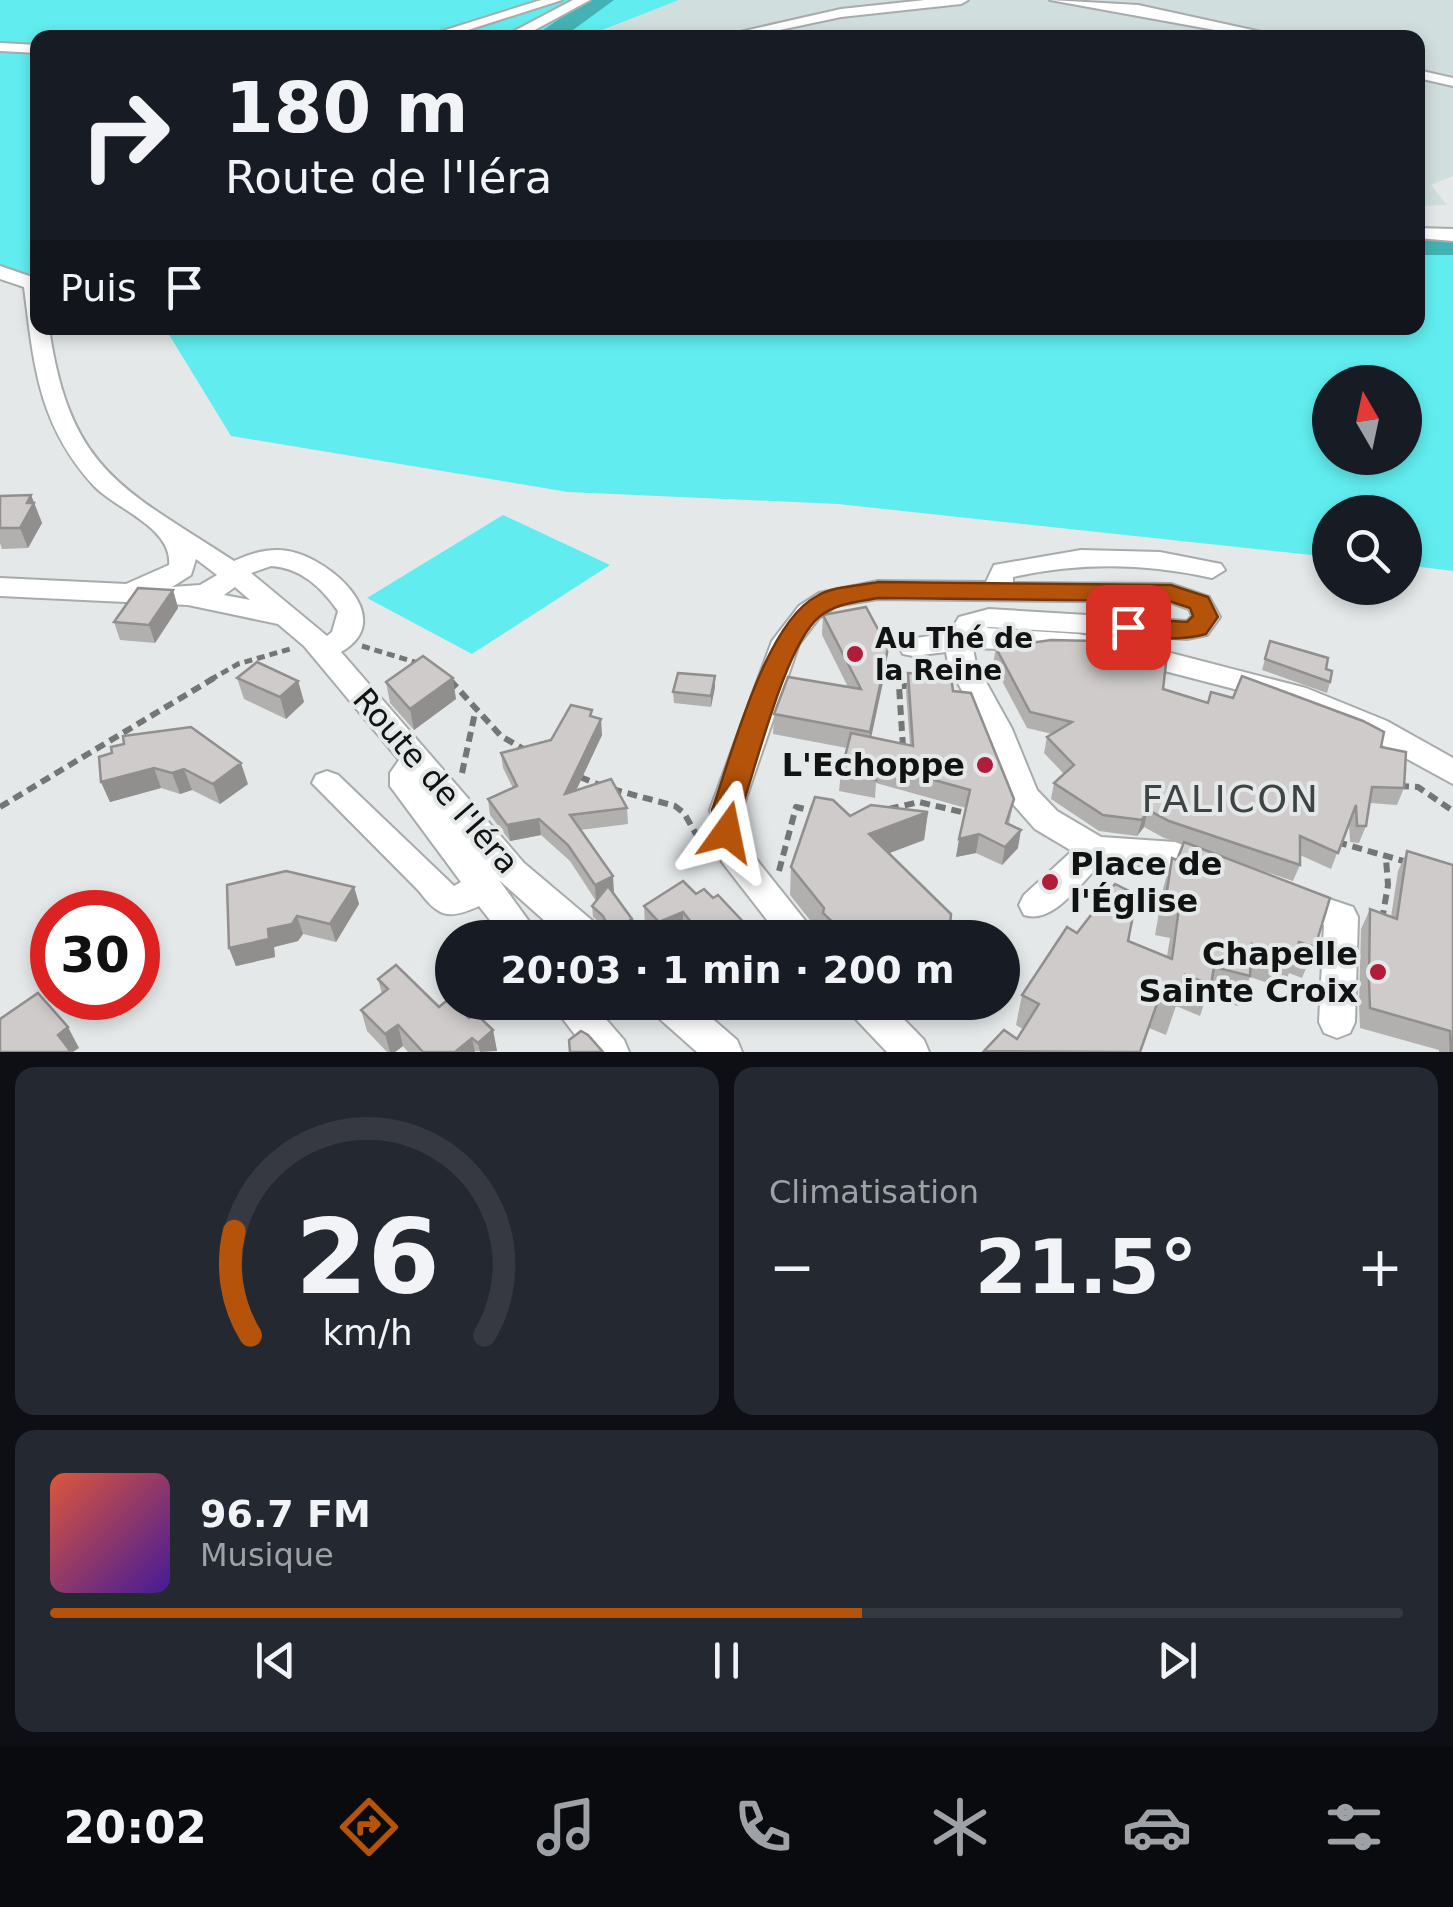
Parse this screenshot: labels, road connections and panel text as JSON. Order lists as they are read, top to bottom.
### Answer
{
  "streets": {
    "street": ["Route de l'Iéra"]
  },
  "districts": ["FALICON"],
  "places": [
    "Au Thé de la Reine",
    "L'Echoppe",
    "Place de l'Église",
    "Chapelle Sainte Croix"
  ],
  "north": "top",
  "page": {
    "turn": ["180 m", "Route de l'Iéra"],
    "then": "Puis",
    "limit": "30",
    "trip": "20:03 · 1 min · 200 m",
    "tile": "Climatisation",
    "heat": ["−", "21.5°", "+"],
    "song": ["96.7 FM", "Musique"],
    "tabs": "20:02",
    "gauge": ["26", "km/h"]
  }
}
